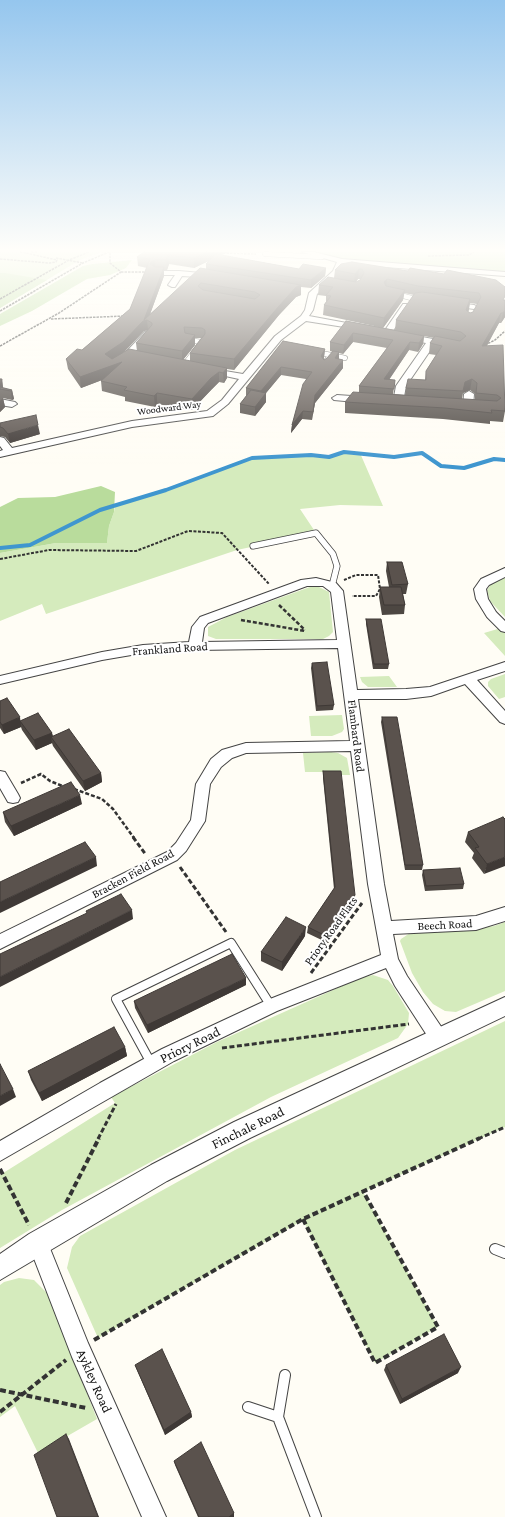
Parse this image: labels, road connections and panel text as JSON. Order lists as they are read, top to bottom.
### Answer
{
  "streets": {
    "street": [
      "Woodward Way",
      "Frankland Road",
      "Flambard Road",
      "Bracken Field Road",
      "Beech Road",
      "Priory Road",
      "Finchale Road",
      "Aykley Road"
    ],
    "path": ["Priory Road Flats"]
  },
  "crossings": [
    ["Frankland Road", "Flambard Road"],
    ["Flambard Road", "Bracken Field Road"],
    ["Flambard Road", "Beech Road"],
    ["Flambard Road", "Priory Road Flats"],
    ["Flambard Road", "Priory Road"],
    ["Flambard Road", "Finchale Road"],
    ["Priory Road Flats", "Priory Road"],
    ["Finchale Road", "Aykley Road"]
  ]
}
